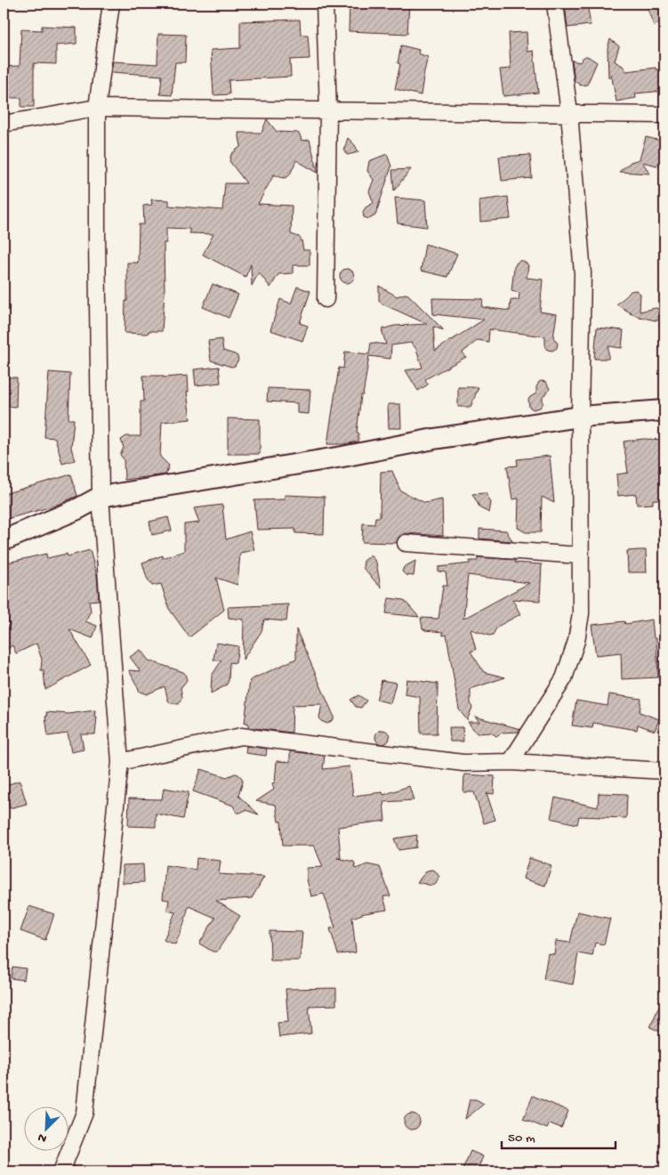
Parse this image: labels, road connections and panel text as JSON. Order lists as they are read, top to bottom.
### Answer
{
  "scale_bar": "50 m",
  "north": "bottom left"
}
